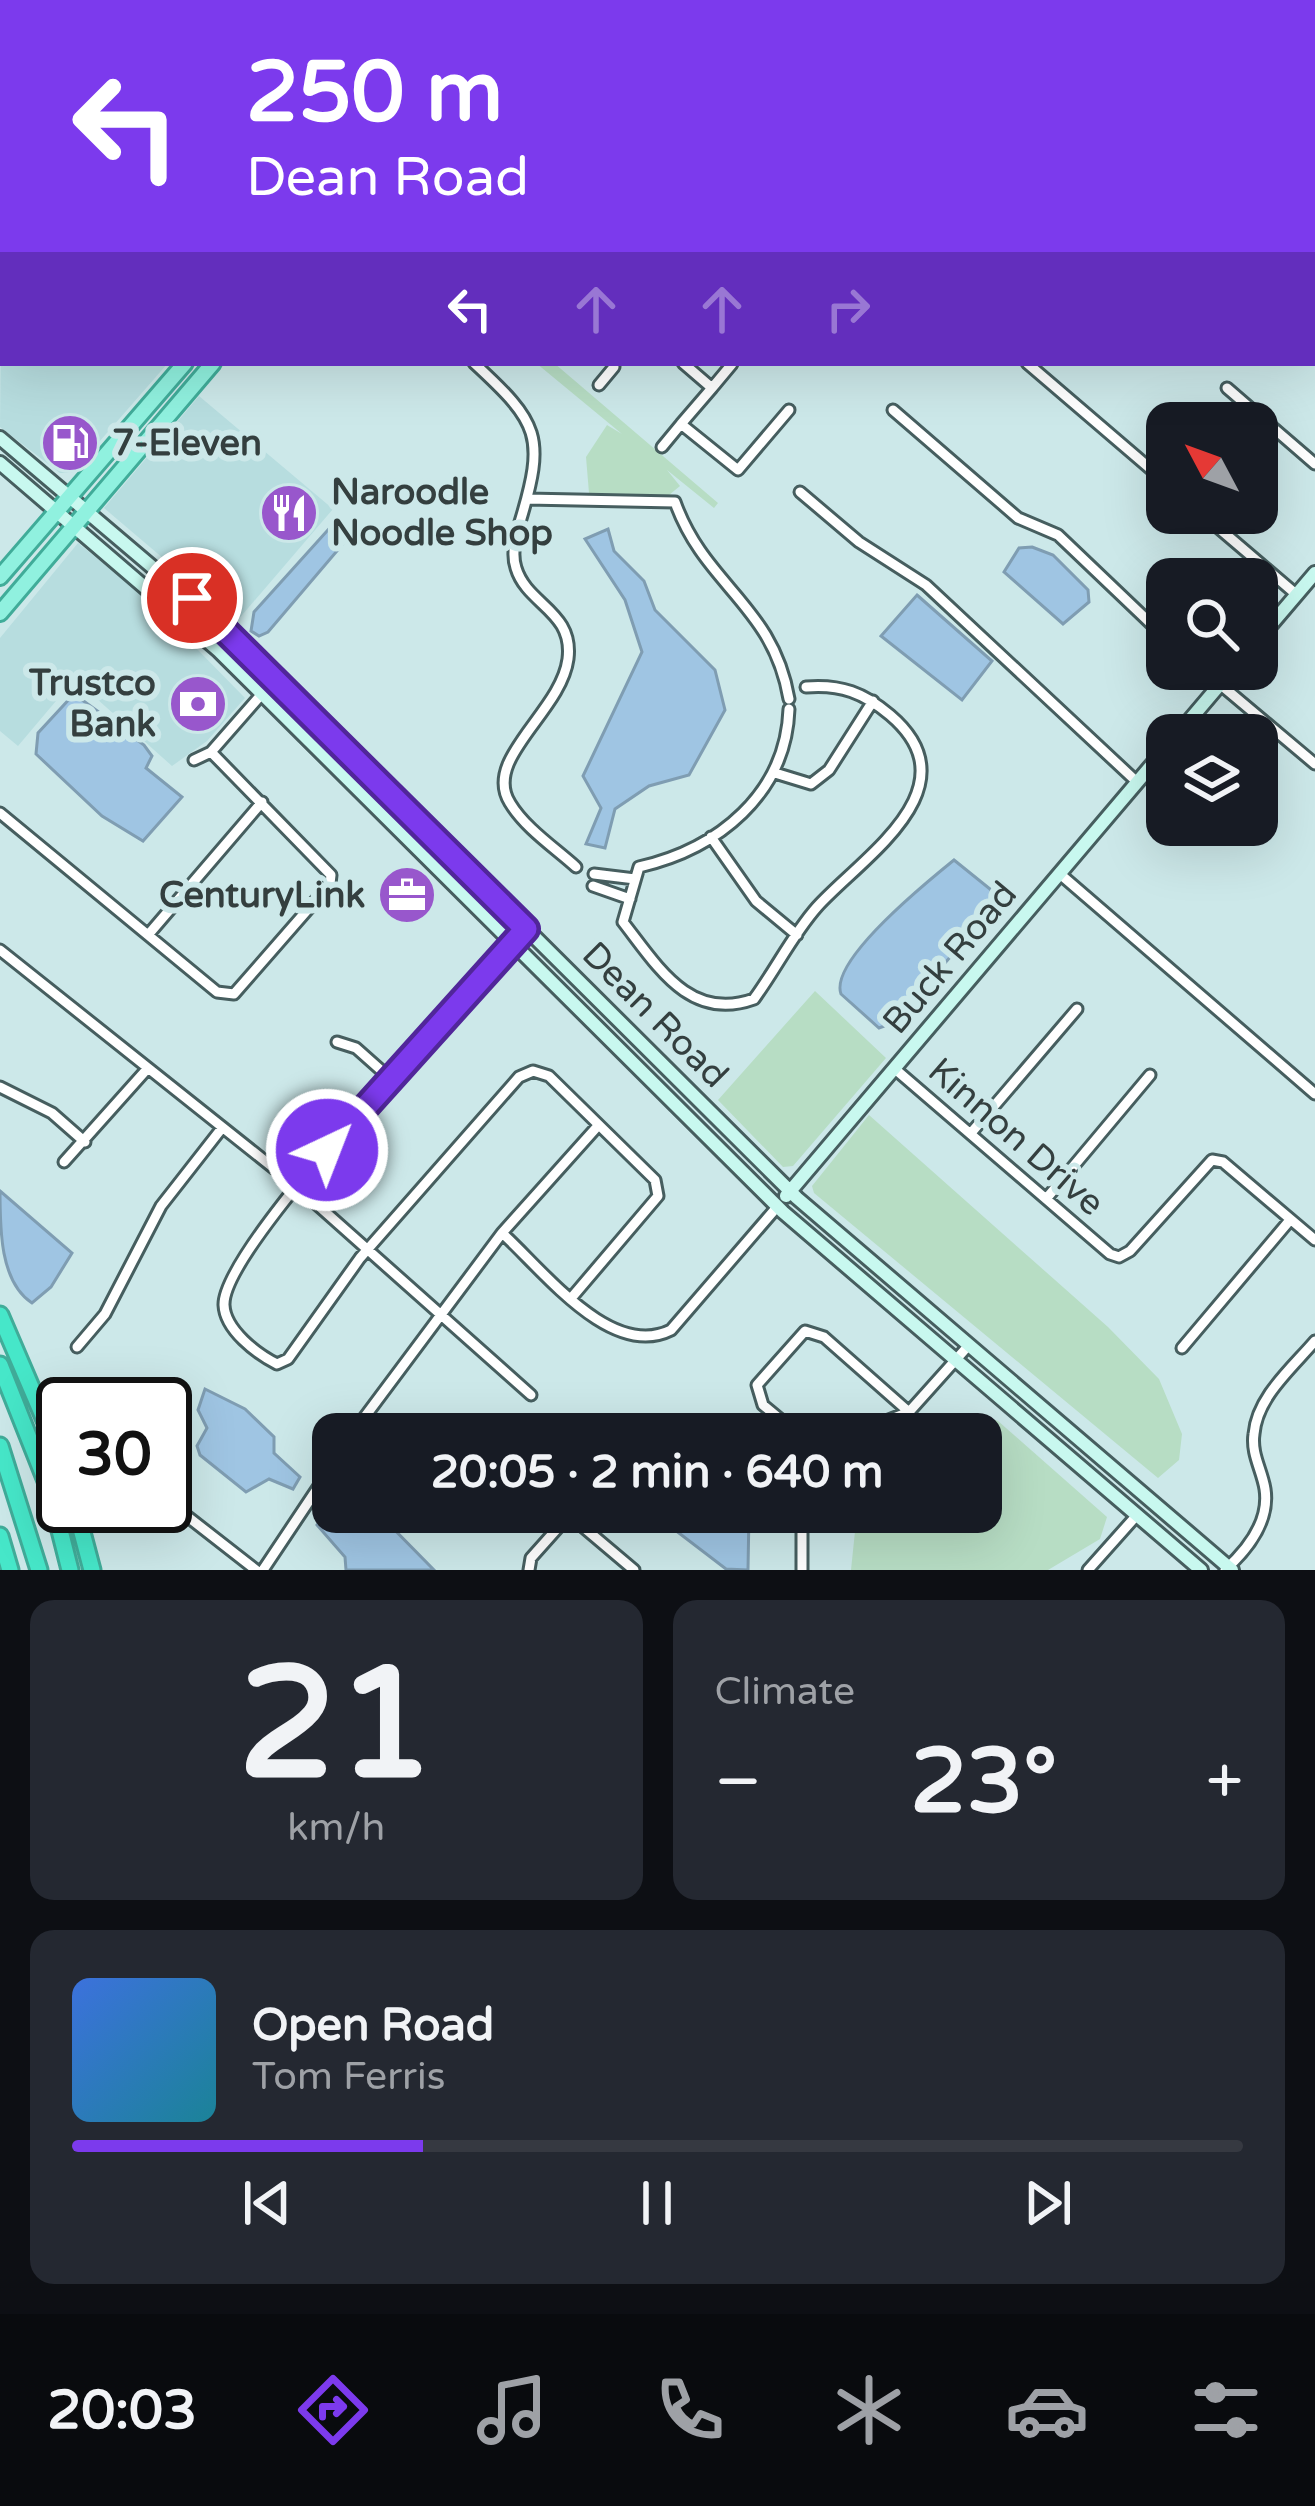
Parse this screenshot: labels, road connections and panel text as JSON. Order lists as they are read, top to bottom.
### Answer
{
  "streets": {
    "main road": ["Buck Road", "Dean Road"],
    "street": ["Kinnon Drive"]
  },
  "crossings": [
    ["Buck Road", "Dean Road"],
    ["Buck Road", "Kinnon Drive"]
  ],
  "places": {
    "fuel station": ["7-Eleven"],
    "restaurant": ["Naroodle Noodle Shop"],
    "bank": ["Trustco Bank"],
    "office": ["CenturyLink"]
  },
  "north": "top left",
  "page": {
    "turn": ["250 m", "Dean Road"],
    "limit": "30",
    "trip": "20:05 · 2 min · 640 m",
    "tile": [
      ["21", "km/h"],
      "Climate"
    ],
    "heat": ["−", "23°", "+"],
    "song": ["Open Road", "Tom Ferris"],
    "tabs": "20:03"
  }
}
